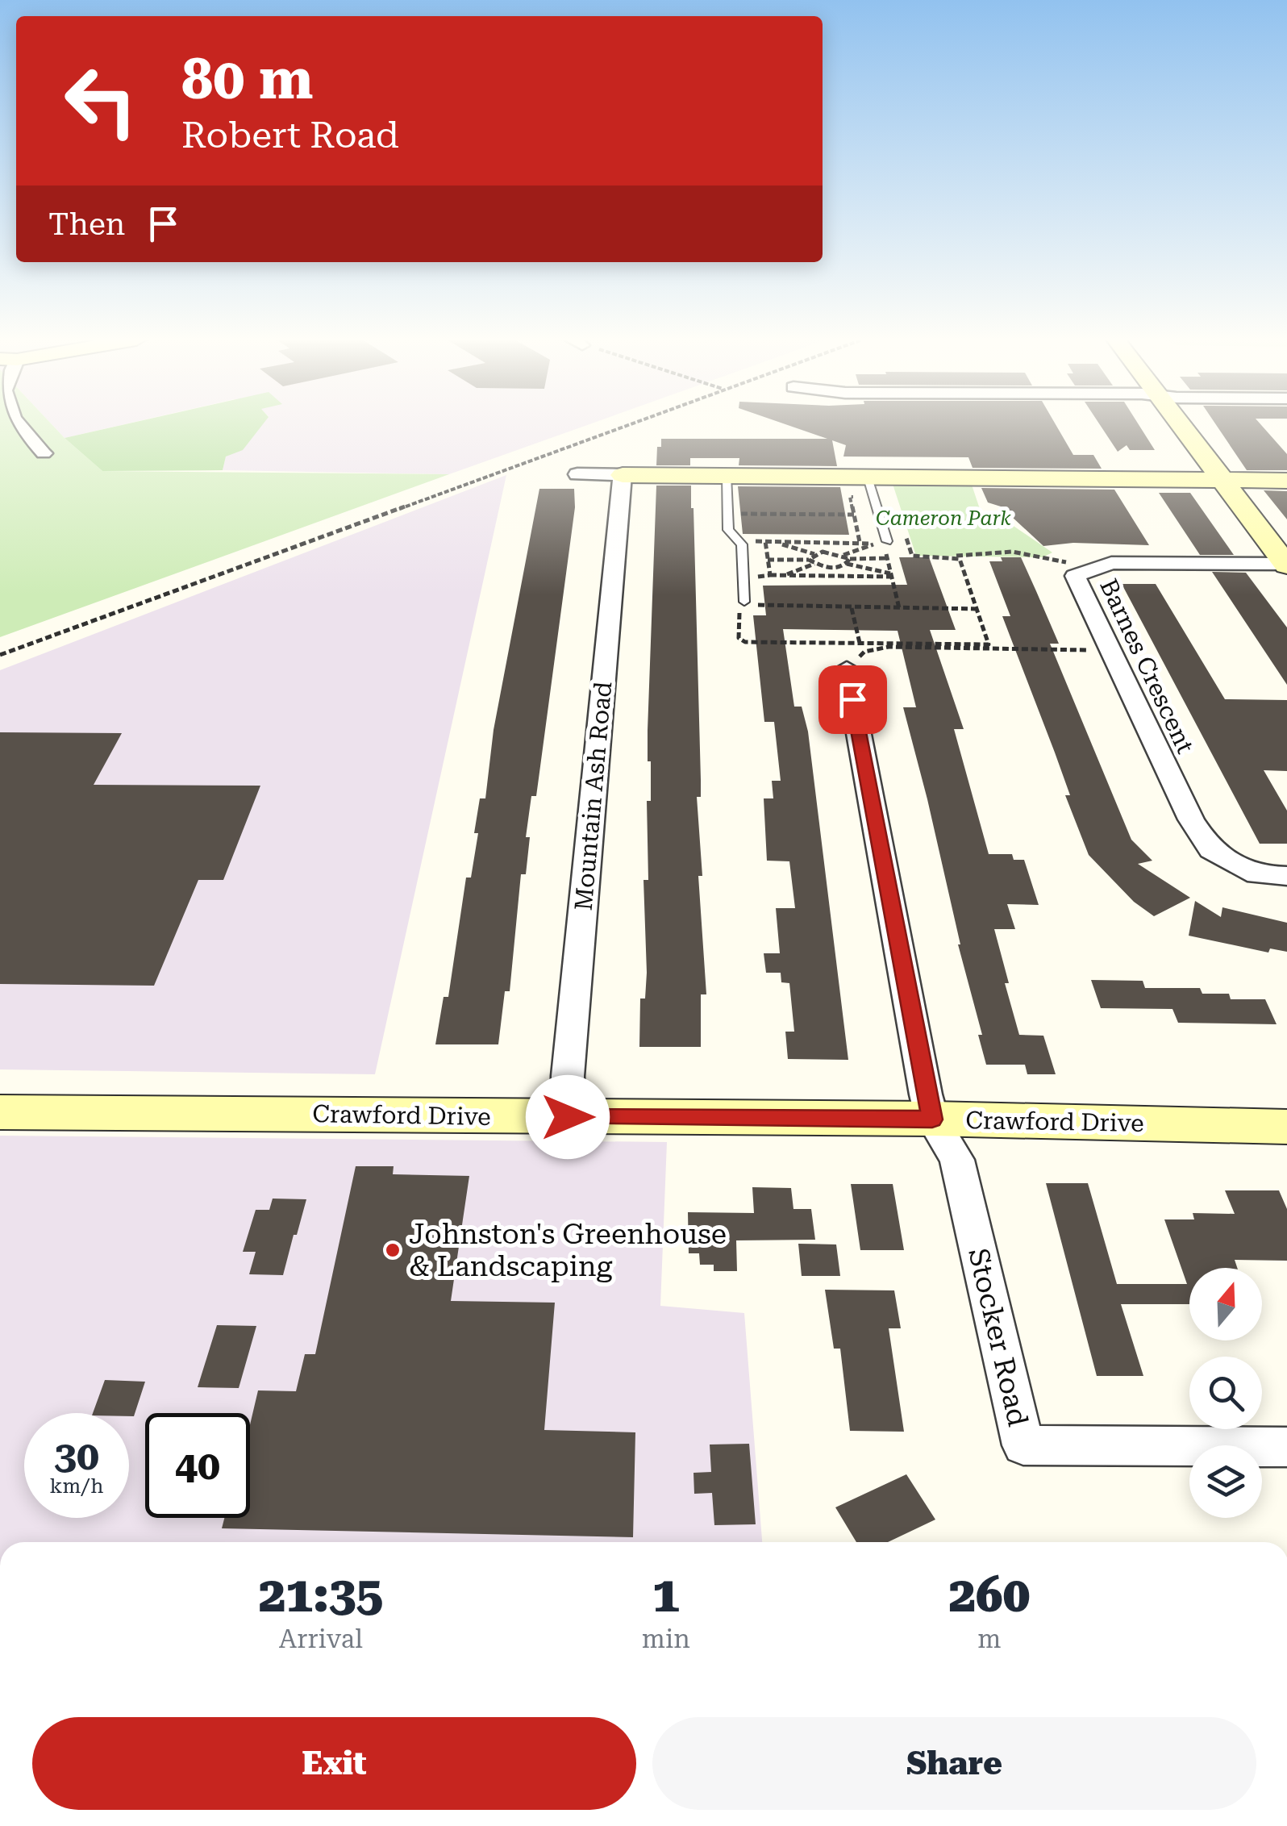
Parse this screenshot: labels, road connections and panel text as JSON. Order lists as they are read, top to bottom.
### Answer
{
  "streets": {
    "street": [
      "Barnes Crescent",
      "Mountain Ash Road",
      "Crawford Drive",
      "Stocker Road"
    ]
  },
  "crossings": [
    ["Mountain Ash Road", "Crawford Drive"],
    ["Crawford Drive", "Stocker Road"]
  ],
  "parks": ["Cameron Park"],
  "places": ["Johnston's Greenhouse & Landscaping"],
  "north": "top",
  "page": {
    "turn": ["80 m", "Robert Road"],
    "then": "Then",
    "speed": "30 km/h",
    "limit": "40",
    "eta": [
      "21:35",
      "Arrival",
      "1",
      "min",
      "260",
      "m"
    ],
    "buttons": ["Exit", "Share"]
  }
}
